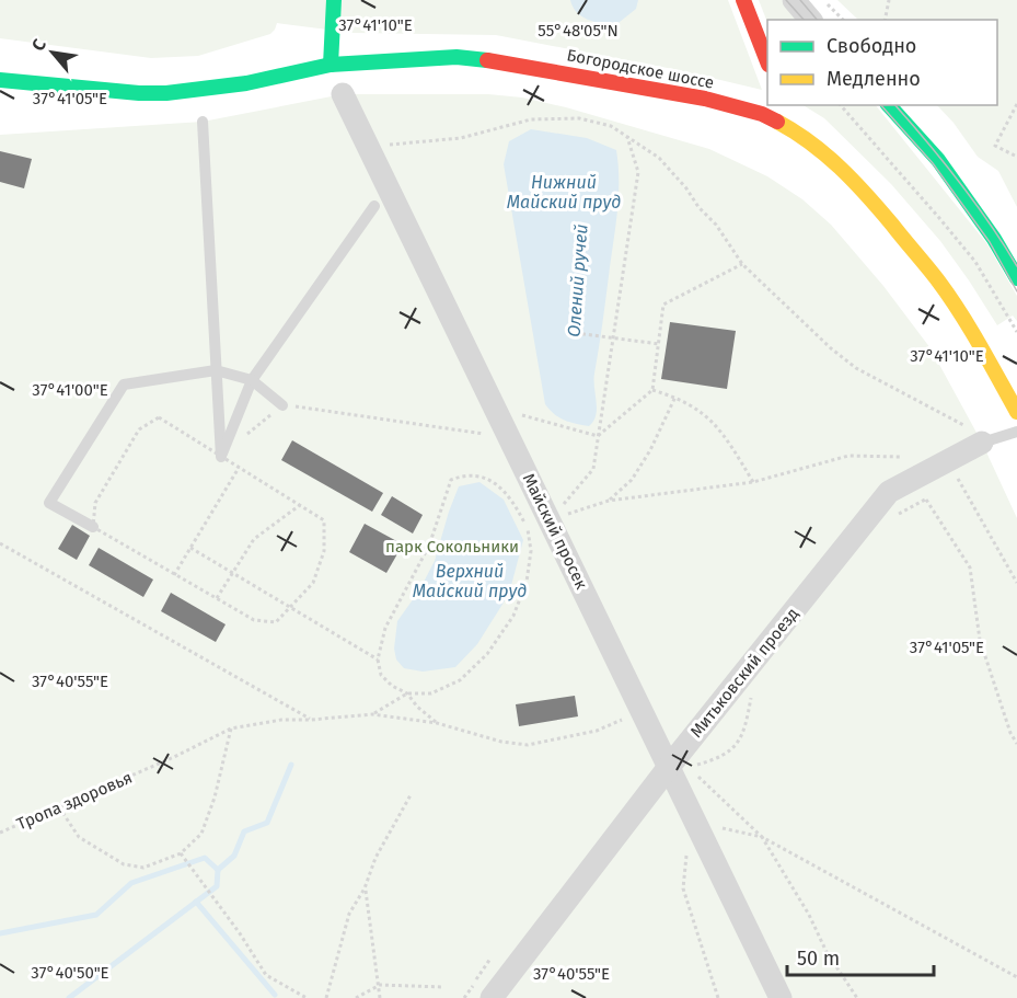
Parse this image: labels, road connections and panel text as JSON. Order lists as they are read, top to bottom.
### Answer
{
  "streets": {
    "main road": ["Богородское шоссе"],
    "street": ["Майский просек", "Митьковский проезд"],
    "path": ["Тропа здоровья"]
  },
  "crossings": [
    ["Богородское шоссе", "Майский просек"],
    ["Майский просек", "Митьковский проезд"],
    ["Майский просек", "Тропа здоровья"]
  ],
  "water": ["Нижний Майский пруд", "Олений ручей", "Верхний Майский пруд"],
  "parks": ["парк Сокольники"],
  "legend": ["Свободно", "Медленно"],
  "scale_bar": "50 m",
  "north": "top left",
  "coordinates": [
    "37°41'10\"E",
    "55°48'05\"N",
    "37°41'05\"E",
    "37°41'00\"E",
    "37°40'55\"E",
    "37°40'50\"E"
  ]
}
